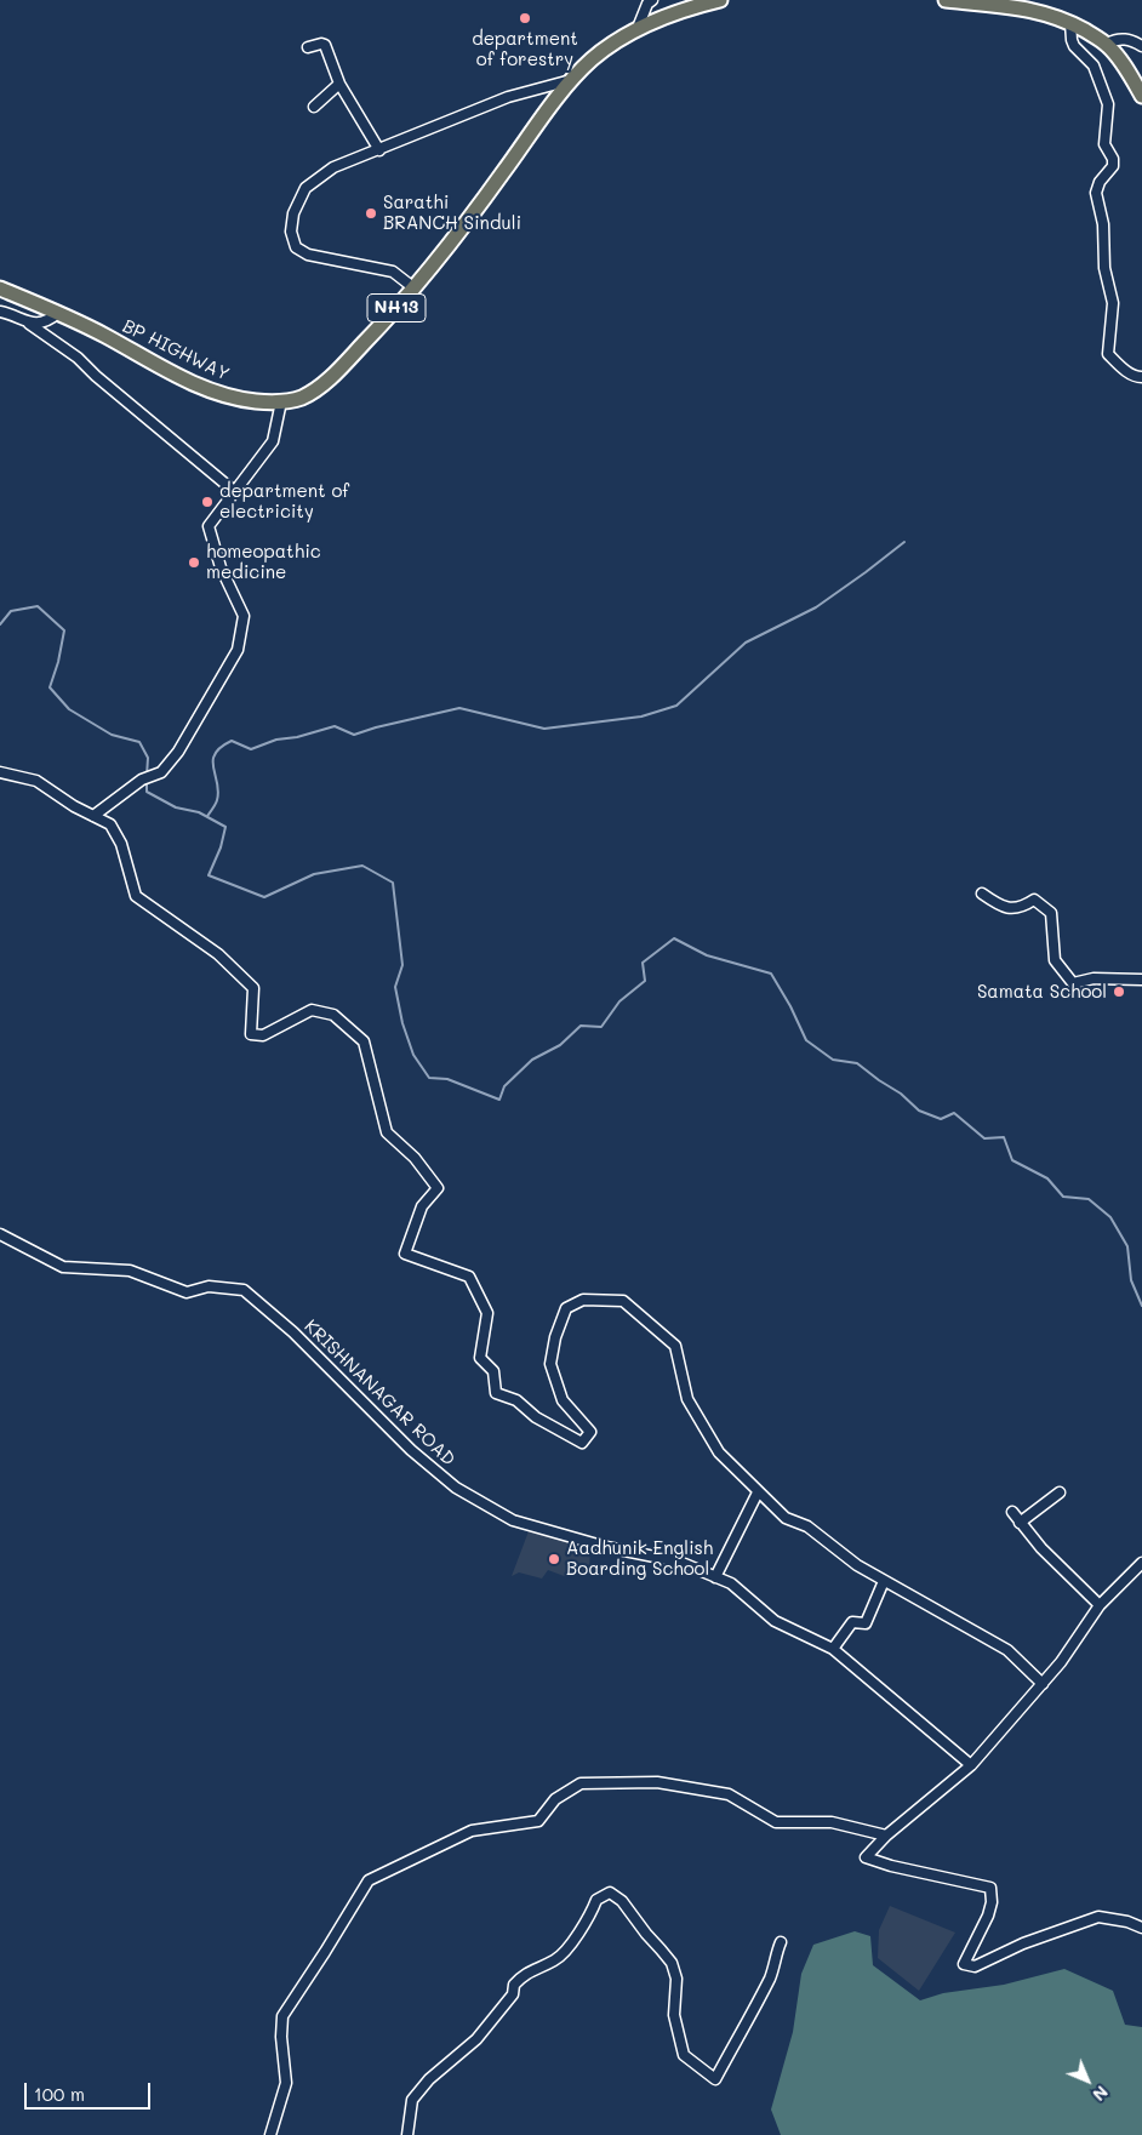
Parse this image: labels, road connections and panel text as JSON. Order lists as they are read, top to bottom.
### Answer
{
  "streets": {
    "highway": ["NH13", "BP HIGHWAY"],
    "street": ["KRISHNANAGAR ROAD"]
  },
  "places": [
    "department of forestry",
    "Sarathi BRANCH Sinduli",
    "department of electricity",
    "homeopathic medicine",
    "Samata School",
    "Aadhunik English Boarding School"
  ],
  "scale_bar": "100 m",
  "north": "bottom right"
}
